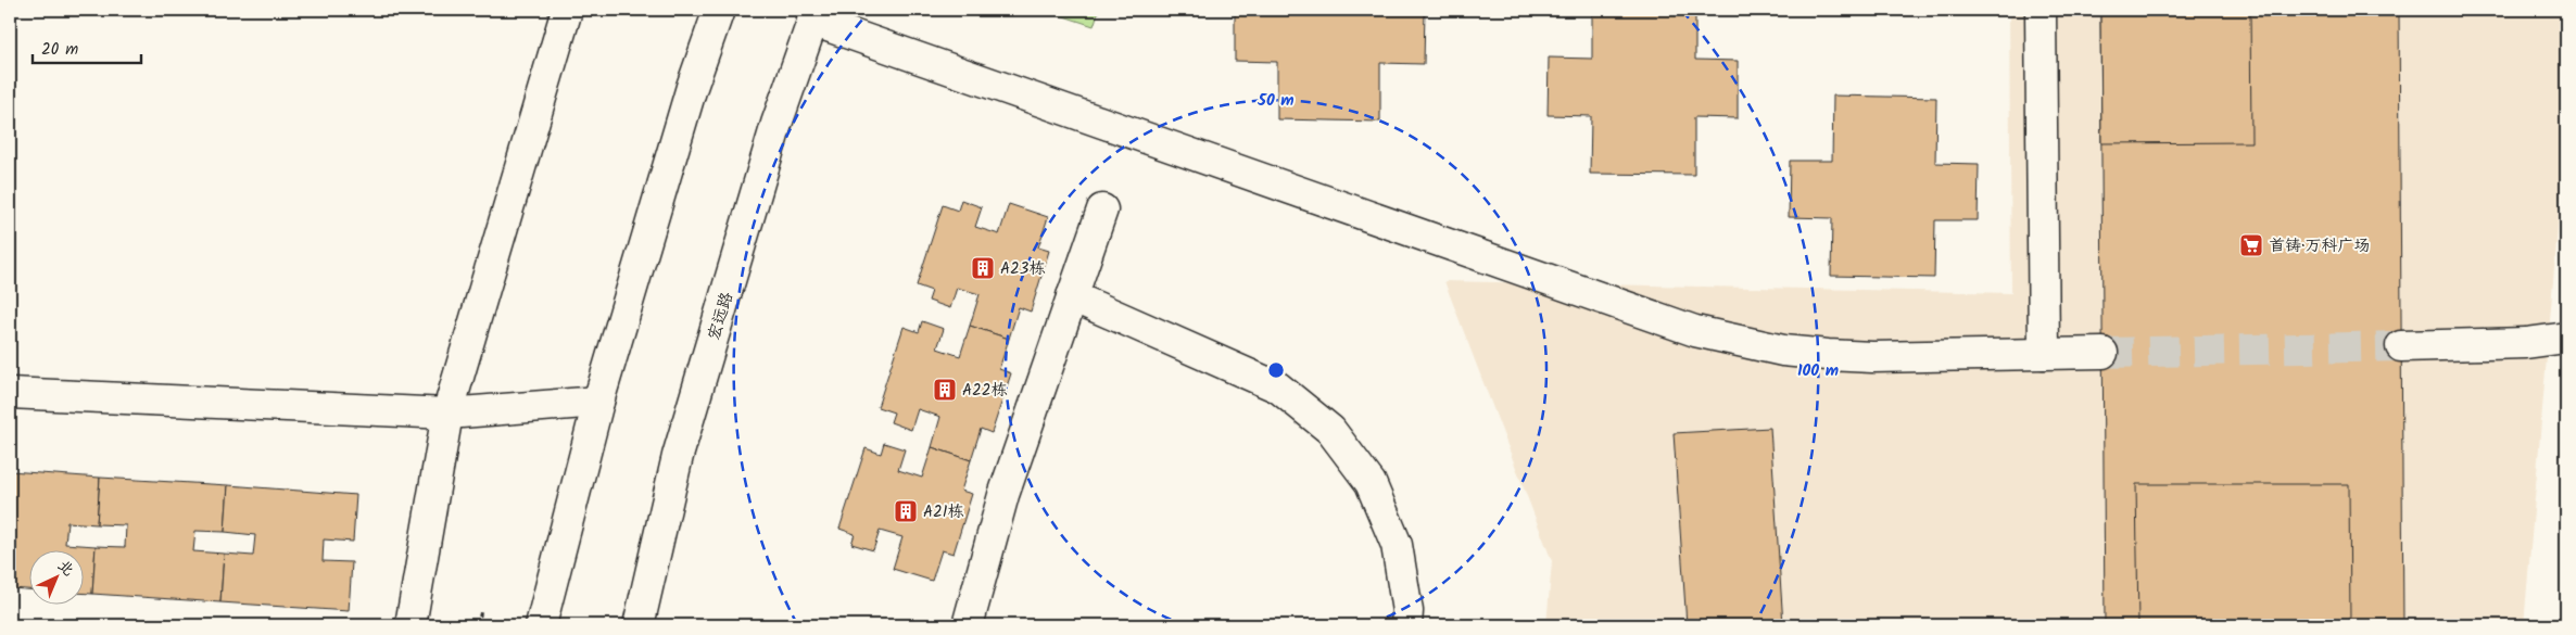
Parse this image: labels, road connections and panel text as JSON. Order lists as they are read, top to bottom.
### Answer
{
  "streets": {
    "main road": ["宏远路"]
  },
  "places": {
    "supermarket": ["首铸·万科广场"],
    "building": ["A23栋", "A22栋", "A21栋"]
  },
  "scale_bar": "20 m",
  "north": "top right",
  "rings": ["50 m", "100 m"]
}
